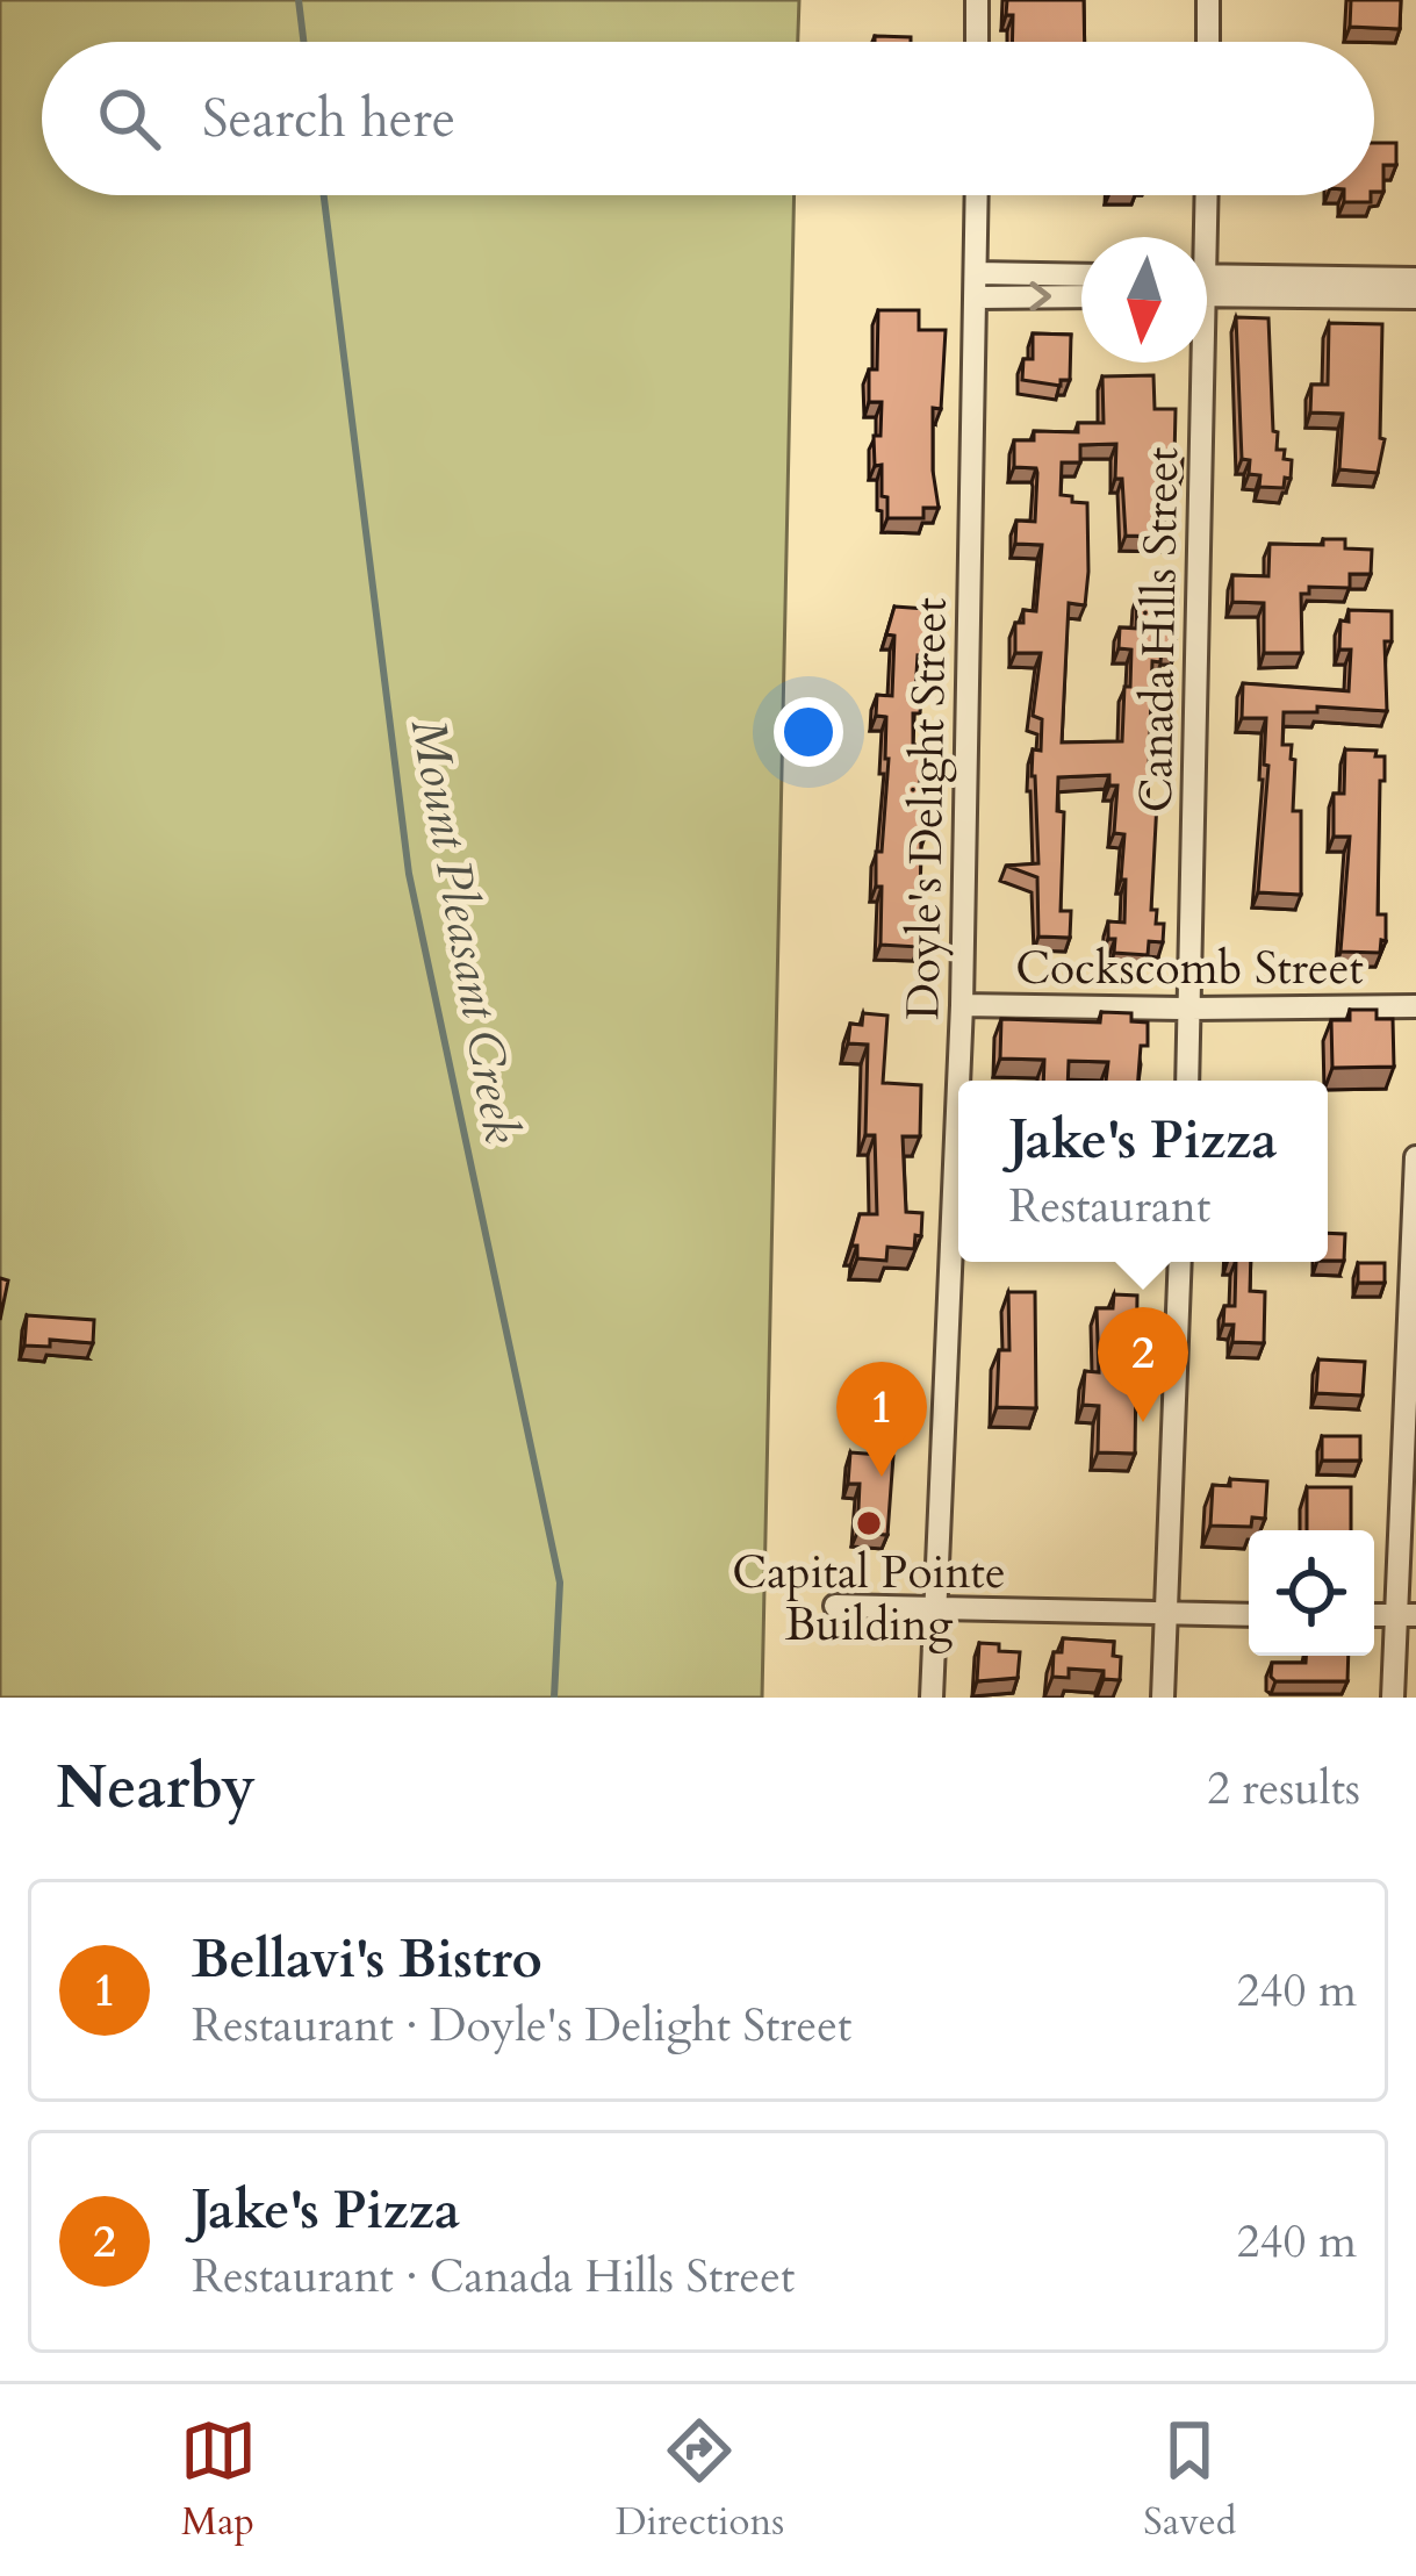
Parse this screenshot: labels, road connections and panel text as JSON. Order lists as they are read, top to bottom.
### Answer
{
  "streets": {
    "street": ["Canada Hills Street", "Doyle's Delight Street", "Cockscomb Street"]
  },
  "crossings": [
    ["Canada Hills Street", "Cockscomb Street"],
    ["Doyle's Delight Street", "Cockscomb Street"]
  ],
  "water": ["Mount Pleasant Creek"],
  "places": ["Capital Pointe Building"],
  "north": "bottom",
  "page": {
    "search": "Search here",
    "popup": ["Jake's Pizza", "Restaurant"],
    "pins": ["2", "1"],
    "heading": ["Nearby", "2 results"],
    "list": [
      {
        "mark": "1",
        "name": "Bellavi's Bistro",
        "note": "Restaurant · Doyle's Delight Street",
        "value": "240 m"
      },
      {
        "mark": "2",
        "name": "Jake's Pizza",
        "note": "Restaurant · Canada Hills Street",
        "value": "240 m"
      }
    ],
    "nav": ["Map", "Directions", "Saved"]
  }
}
